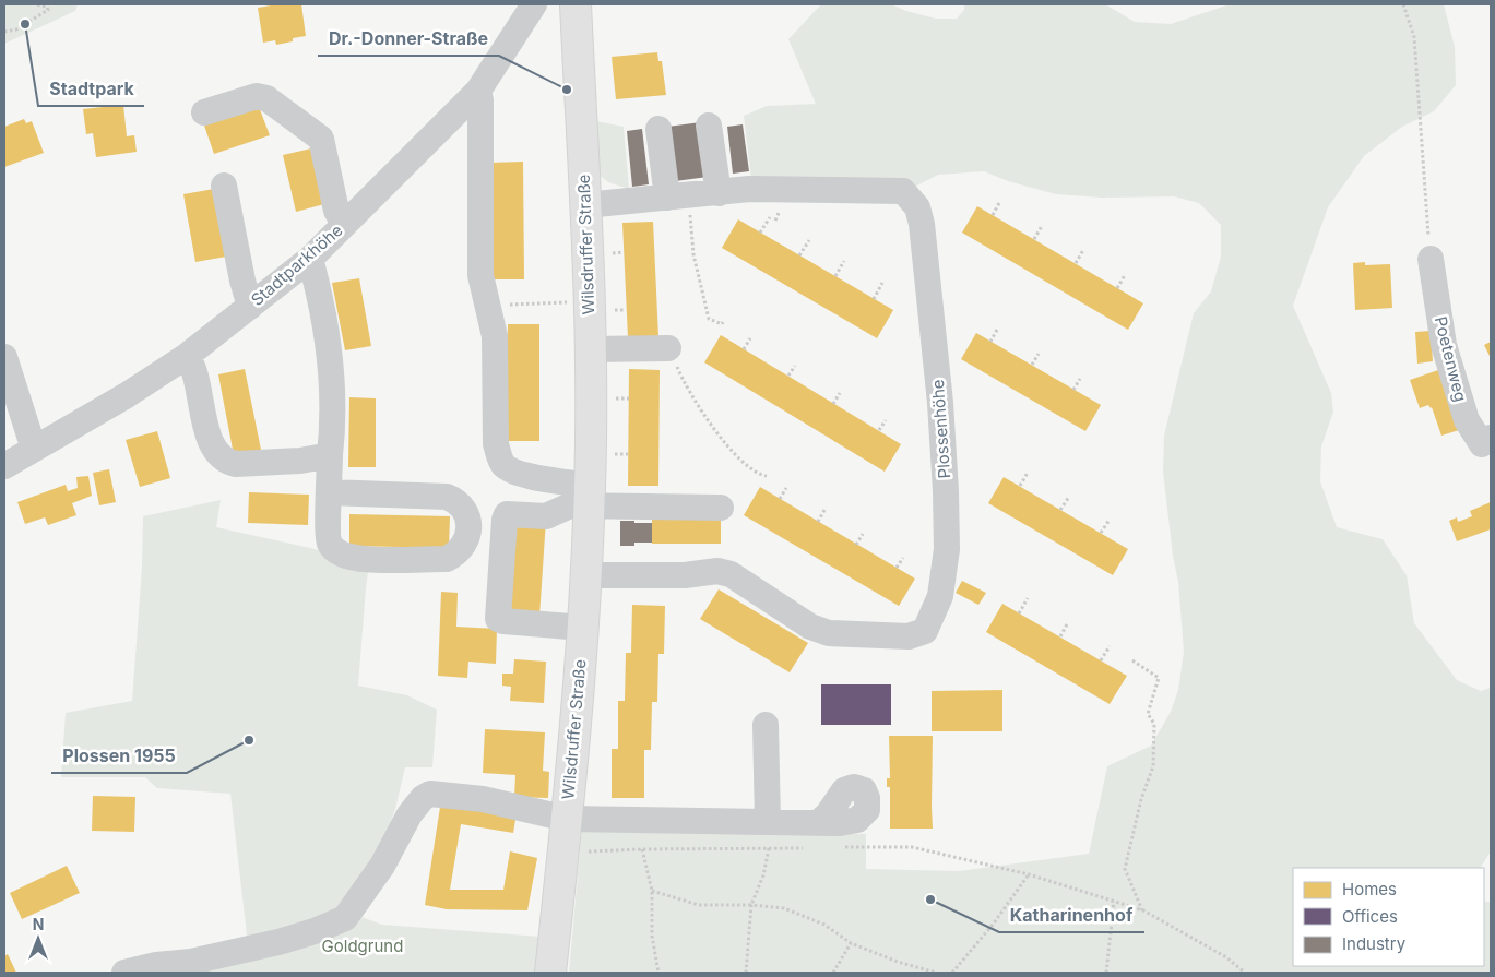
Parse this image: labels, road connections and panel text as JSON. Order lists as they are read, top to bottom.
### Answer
{
  "streets": {
    "main road": ["Wilsdruffer Straße"],
    "street": ["Stadtparkhöhe", "Poetenweg", "Plossenhöhe"]
  },
  "crossings": [
    ["Wilsdruffer Straße", "Plossenhöhe"]
  ],
  "parks": ["Goldgrund"],
  "places": [
    "Stadtpark",
    "Dr.-Donner-Straße",
    "Plossen 1955",
    "Katharinenhof"
  ],
  "legend": ["Homes", "Offices", "Industry"],
  "north": "top"
}
